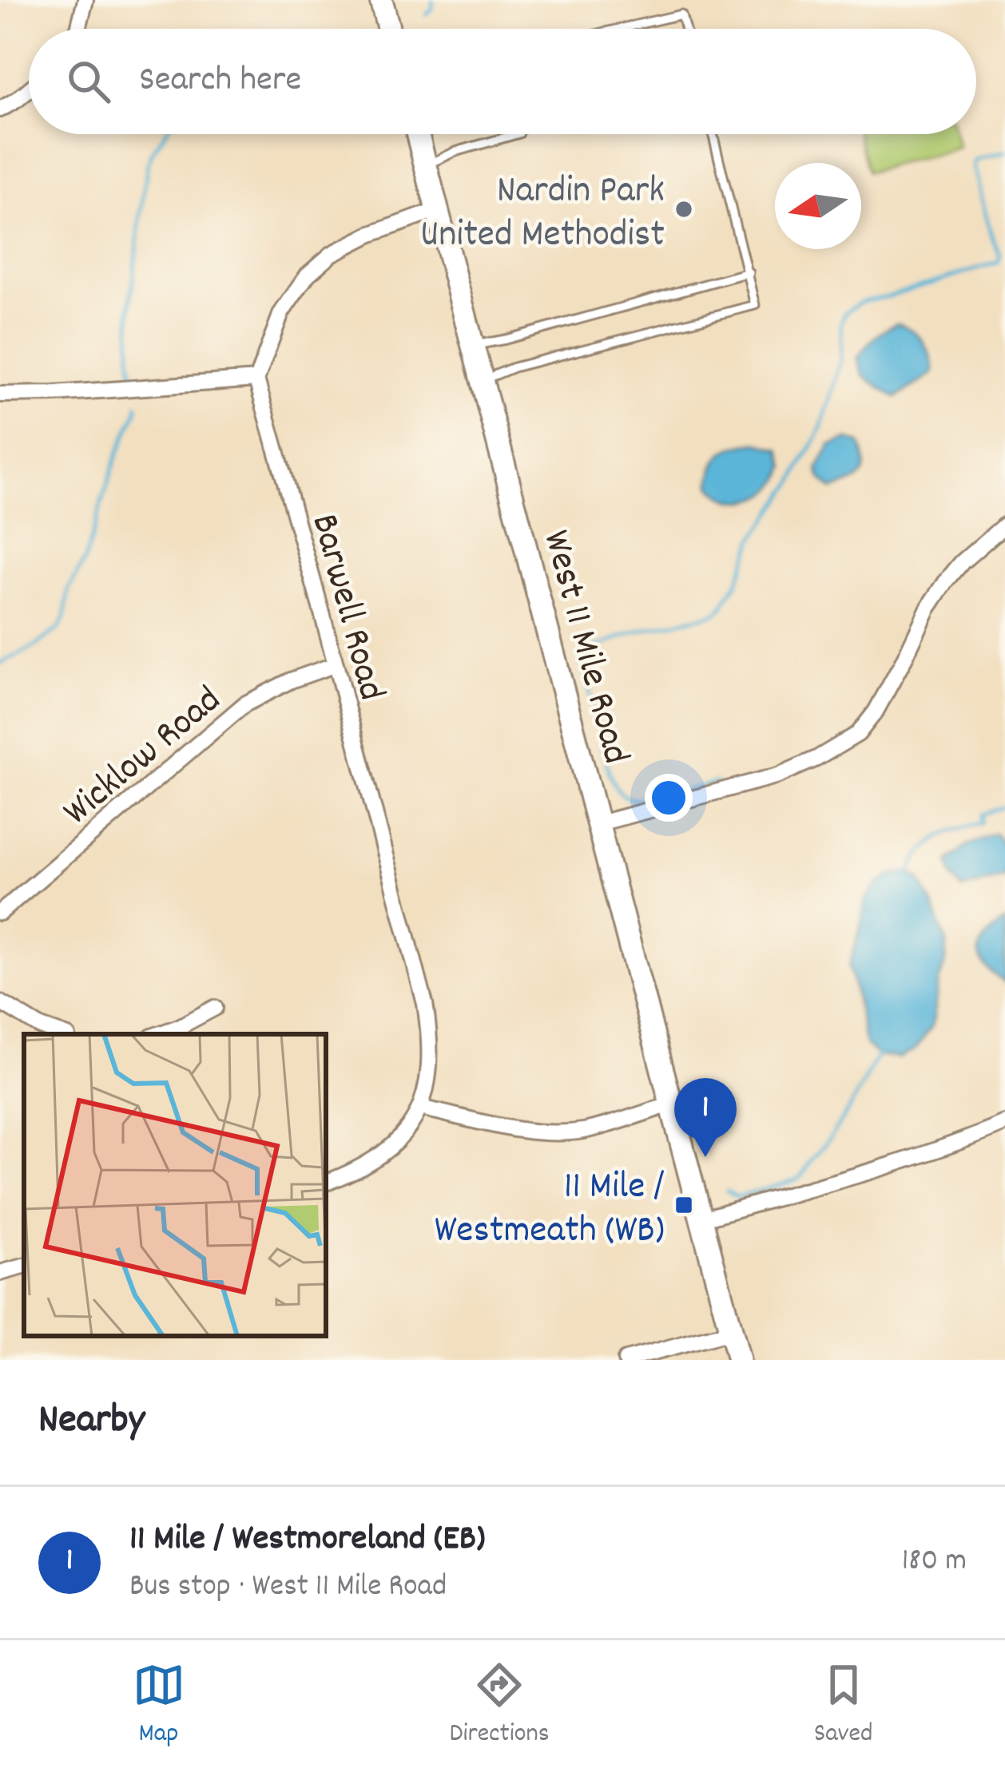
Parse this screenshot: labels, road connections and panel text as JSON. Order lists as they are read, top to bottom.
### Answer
{
  "streets": {
    "street": ["Barwell Road", "West 11 Mile Road", "Wicklow Road"]
  },
  "crossings": [
    ["Barwell Road", "Wicklow Road"]
  ],
  "places": {
    "other": ["Nardin Park United Methodist"],
    "transit": ["11 Mile / Westmeath (WB)"]
  },
  "north": "left",
  "page": {
    "search": "Search here",
    "pins": "1",
    "heading": "Nearby",
    "list": [
      {
        "mark": "1",
        "name": "11 Mile / Westmoreland (EB)",
        "note": "Bus stop · West 11 Mile Road",
        "value": "180 m"
      }
    ],
    "nav": ["Map", "Directions", "Saved"]
  }
}
